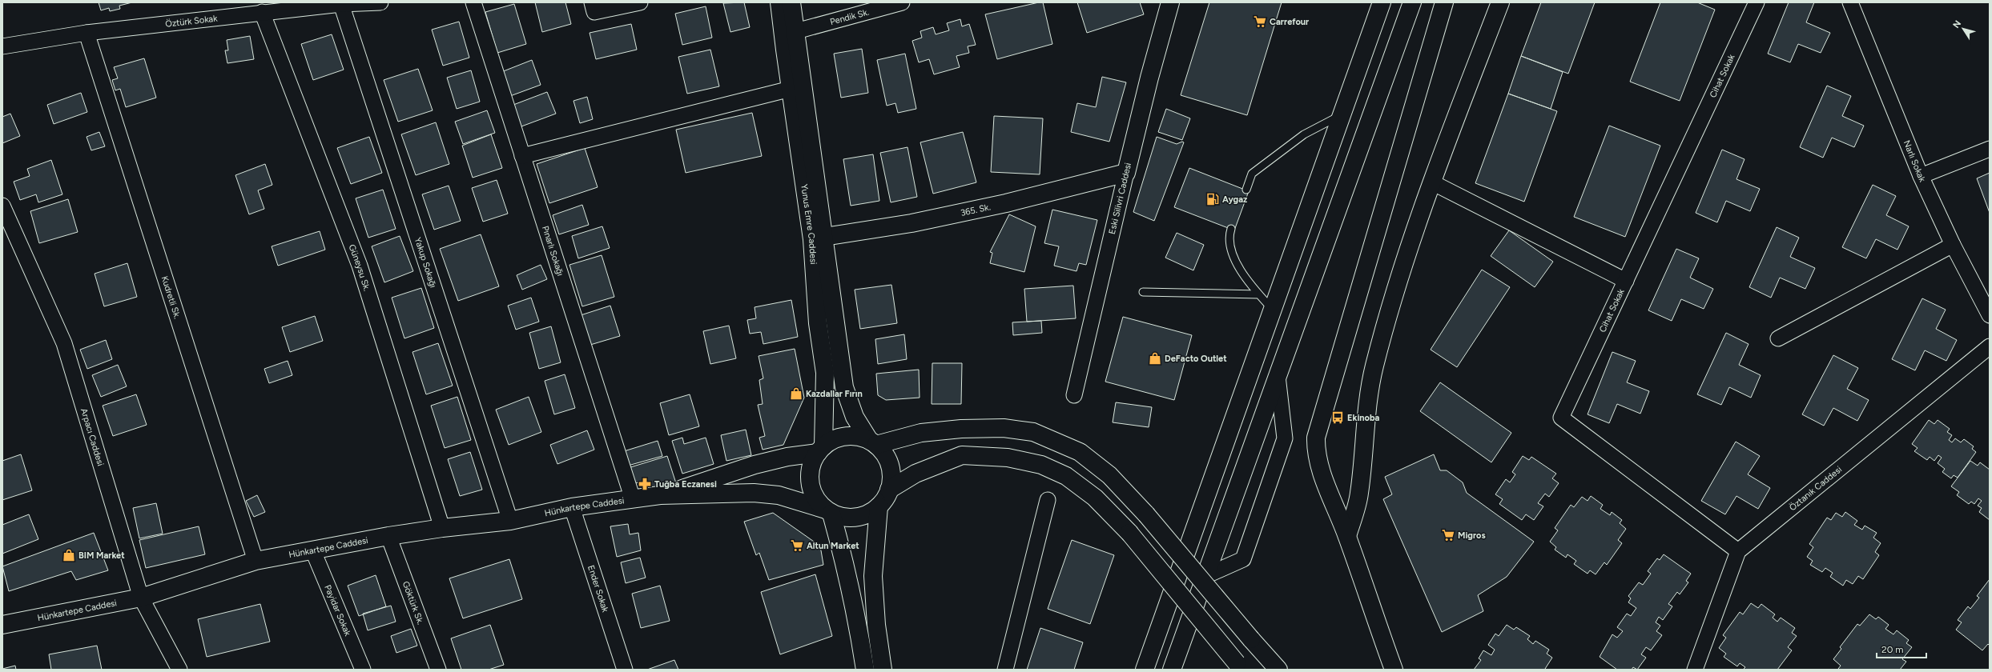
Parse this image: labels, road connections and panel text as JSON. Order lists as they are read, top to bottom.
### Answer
{
  "streets": {
    "main road": [
      "Eski Silivri Caddesi",
      "365. Sk.",
      "Yunus Emre Caddesi",
      "Hünkartepe Caddesi"
    ],
    "street": [
      "Pendik Sk.",
      "Öztürk Sokak",
      "Cihat Sokak",
      "Narlı Sokak",
      "Pınarlı Sokağı",
      "Yakup Sokağı",
      "Güneysu Sk.",
      "Kudretli Sk.",
      "Arpacı Caddesi",
      "Öztanık Caddesi",
      "Ender Sokak",
      "Göktürk Sk.",
      "Payidar Sokak"
    ]
  },
  "crossings": [
    ["Öztürk Sokak", "Yakup Sokağı"],
    ["Öztürk Sokak", "Güneysu Sk."],
    ["Öztürk Sokak", "Kudretli Sk."],
    ["Cihat Sokak", "Öztanık Caddesi"],
    ["Eski Silivri Caddesi", "365. Sk."],
    ["365. Sk.", "Yunus Emre Caddesi"],
    ["Pınarlı Sokağı", "Hünkartepe Caddesi"],
    ["Yakup Sokağı", "Hünkartepe Caddesi"],
    ["Güneysu Sk.", "Hünkartepe Caddesi"],
    ["Kudretli Sk.", "Hünkartepe Caddesi"],
    ["Arpacı Caddesi", "Hünkartepe Caddesi"],
    ["Hünkartepe Caddesi", "Ender Sokak"],
    ["Hünkartepe Caddesi", "Göktürk Sk."],
    ["Hünkartepe Caddesi", "Payidar Sokak"]
  ],
  "places": {
    "supermarket": ["Carrefour", "Migros", "Altun Market"],
    "fuel station": ["Aygaz"],
    "shop": ["DeFacto Outlet", "Kazdallar Fırın", "BIM Market"],
    "bus stop": ["Ekinoba"],
    "pharmacy": ["Tuğba Eczanesi"]
  },
  "scale_bar": "20 m",
  "north": "top left"
}
